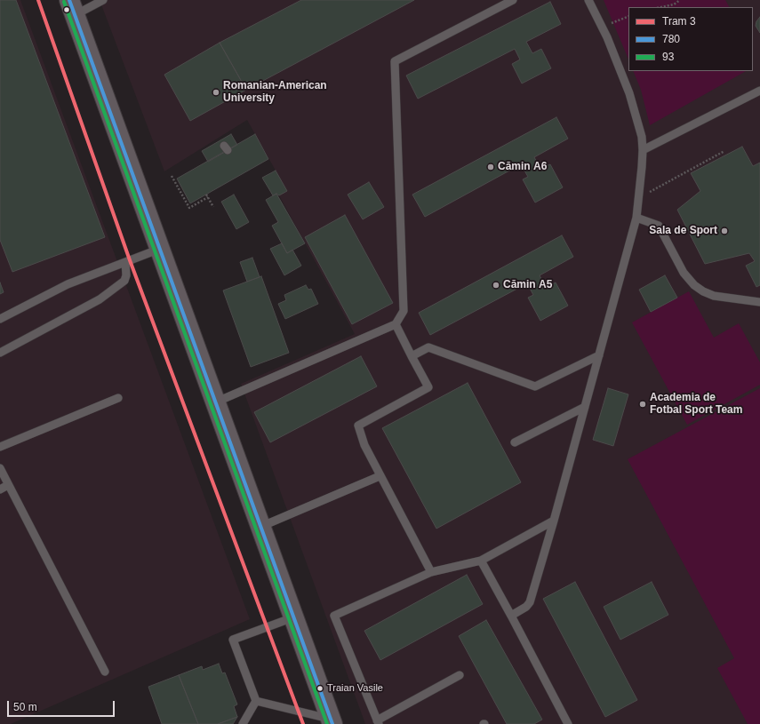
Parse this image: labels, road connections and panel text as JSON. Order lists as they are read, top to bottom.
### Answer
{
  "places": [
    "Romanian-American University",
    "Cămin A6",
    "Sala de Sport",
    "Cămin A5",
    "Academia de Fotbal Sport Team",
    "Traian Vasile"
  ],
  "lines": ["tram line 3", "transit line 780", "transit line 93"],
  "legend": ["Tram 3", "780", "93"],
  "scale_bar": "50 m"
}
